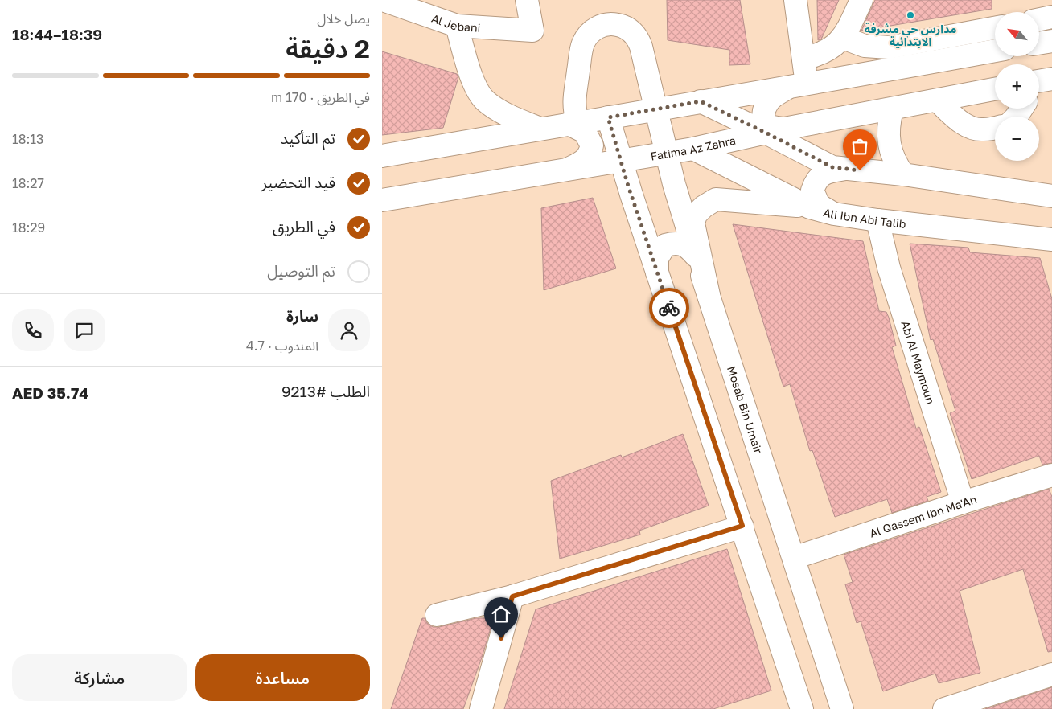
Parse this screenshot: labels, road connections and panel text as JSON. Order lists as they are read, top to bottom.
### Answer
{
  "streets": {
    "street": [
      "Al Jebani",
      "Fatima Az Zahra",
      "Ali Ibn Abi Talib",
      "Abi Al Maymoun",
      "Mosab Bin Umair",
      "Al Qassem Ibn Ma'An"
    ]
  },
  "crossings": [
    ["Fatima Az Zahra", "Ali Ibn Abi Talib"],
    ["Fatima Az Zahra", "Mosab Bin Umair"],
    ["Ali Ibn Abi Talib", "Abi Al Maymoun"],
    ["Abi Al Maymoun", "Al Qassem Ibn Ma'An"],
    ["Mosab Bin Umair", "Al Qassem Ibn Ma'An"]
  ],
  "places": ["مدارس حي مشرفة الابتدائية"],
  "north": "top left",
  "page": {
    "heading": ["2 دقيقة", "يصل خلال", "18:39–18:44"],
    "panel": [
      "سارة",
      "المندوب · 4.7",
      "الطلب #9213",
      "AED 35.74"
    ],
    "map_buttons": ["+", "−"],
    "bar": "في الطريق · 170 m",
    "list": [
      ["تم التأكيد", "18:13"],
      ["قيد التحضير", "18:27"],
      ["في الطريق", "18:29"],
      "تم التوصيل"
    ],
    "buttons": ["مساعدة", "مشاركة"]
  }
}
